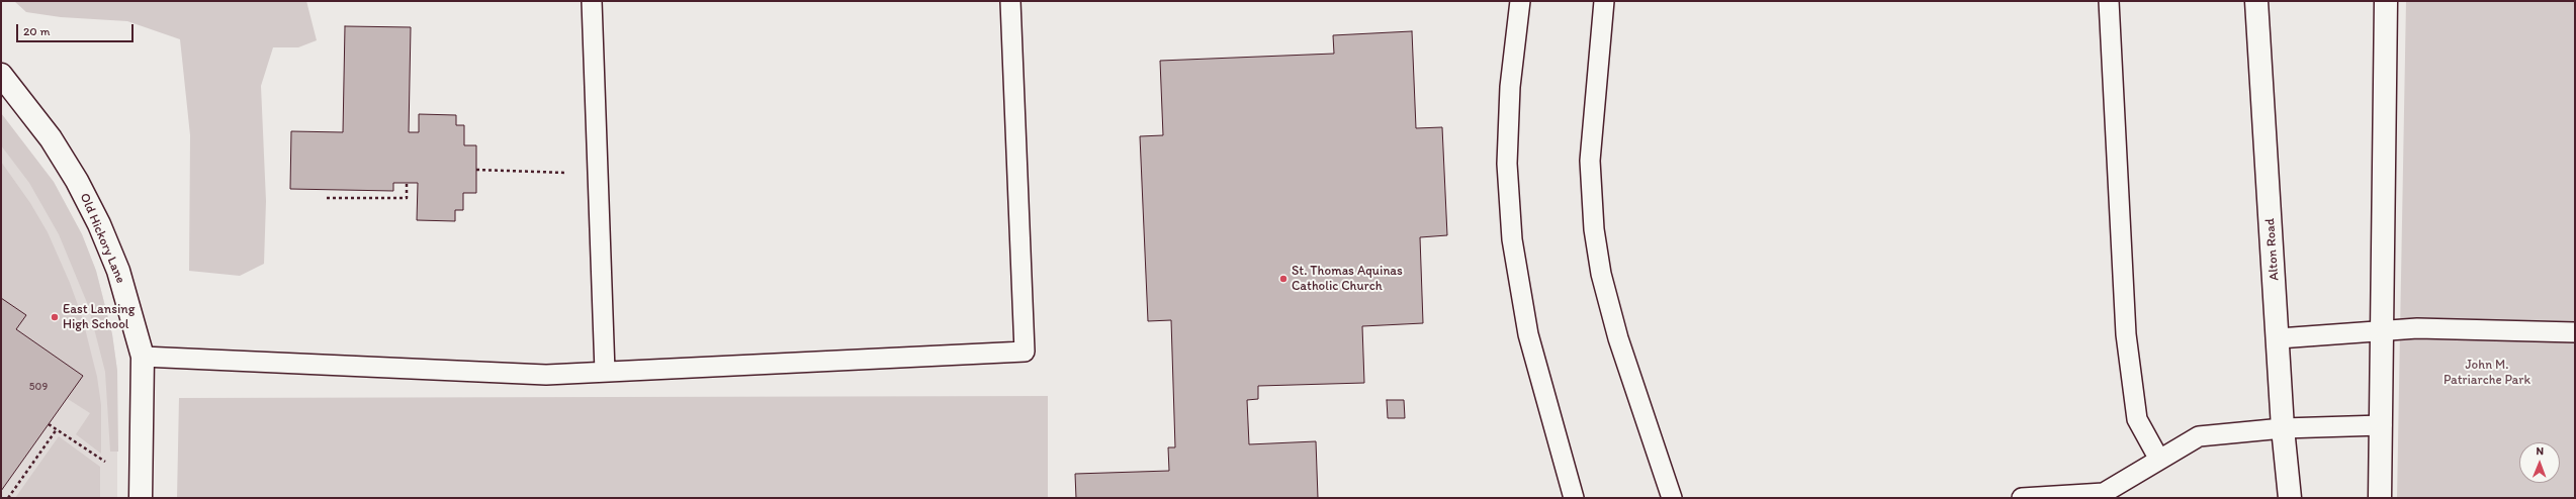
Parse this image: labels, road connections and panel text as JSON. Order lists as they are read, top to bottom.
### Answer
{
  "streets": {
    "street": ["Old Hickory Lane", "Alton Road"]
  },
  "parks": ["John M. Patriarche Park"],
  "places": ["St. Thomas Aquinas Catholic Church", "East Lansing High School"],
  "house_numbers": ["509"],
  "scale_bar": "20 m",
  "north": "top"
}
